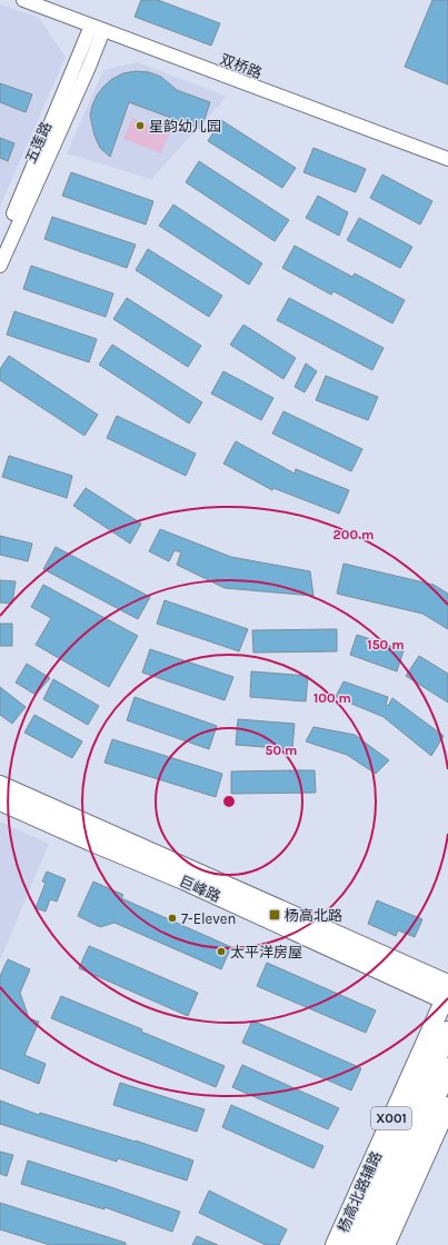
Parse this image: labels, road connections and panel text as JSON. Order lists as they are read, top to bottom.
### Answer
{
  "streets": {
    "highway": ["X001"],
    "main road": ["巨峰路", "杨高北路辅路"],
    "street": ["双桥路", "五莲路"]
  },
  "crossings": [
    ["双桥路", "五莲路"],
    ["巨峰路", "杨高北路辅路"]
  ],
  "places": {
    "other": ["星韵幼儿园", "7-Eleven", "太平洋房屋"],
    "transit": ["杨高北路"]
  },
  "rings": [
    "200 m",
    "150 m",
    "100 m",
    "50 m"
  ]
}
